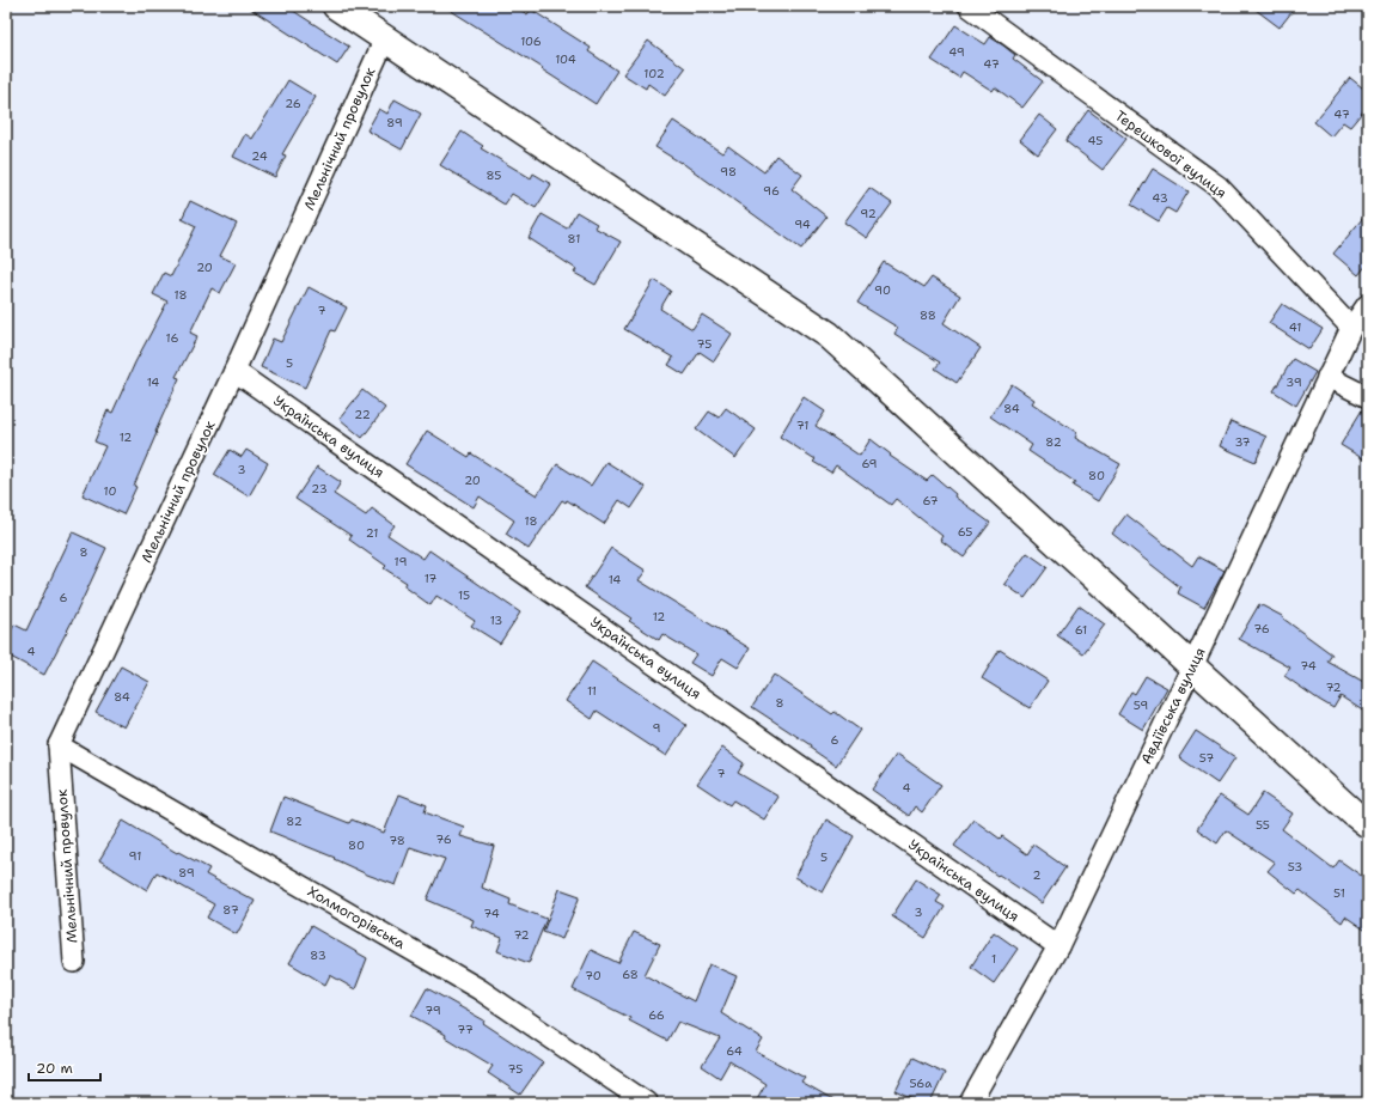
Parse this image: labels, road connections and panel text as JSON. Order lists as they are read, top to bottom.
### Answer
{
  "streets": {
    "street": [
      "Мельнiчний провулок",
      "Терешкової вулиця",
      "Українська вулиця",
      "Авдіївська вулиця",
      "Холмогорівська"
    ]
  },
  "crossings": [
    ["Мельнiчний провулок", "Українська вулиця"],
    ["Мельнiчний провулок", "Холмогорівська"],
    ["Терешкової вулиця", "Авдіївська вулиця"],
    ["Українська вулиця", "Авдіївська вулиця"]
  ],
  "house_numbers": [
    "106",
    "49",
    "104",
    "47",
    "102",
    "26",
    "47",
    "89",
    "45",
    "24",
    "98",
    "85",
    "96",
    "43",
    "92",
    "94",
    "81",
    "20",
    "90",
    "18",
    "7",
    "88",
    "41",
    "16",
    "75",
    "5",
    "14",
    "39",
    "84",
    "22",
    "71",
    "12",
    "82",
    "37",
    "69",
    "3",
    "80",
    "20",
    "23",
    "10",
    "67",
    "18",
    "65",
    "21",
    "8",
    "19",
    "17",
    "14",
    "15",
    "6",
    "12",
    "13",
    "76",
    "61",
    "4",
    "74",
    "72",
    "11",
    "84",
    "8",
    "59",
    "9",
    "6",
    "57",
    "7",
    "4",
    "82",
    "55",
    "76",
    "78",
    "80",
    "91",
    "5",
    "53",
    "89",
    "2",
    "51",
    "87",
    "3",
    "74",
    "72",
    "83",
    "1",
    "68",
    "70",
    "79",
    "66",
    "77",
    "64",
    "75",
    "56а"
  ],
  "scale_bar": "20 m"
}
